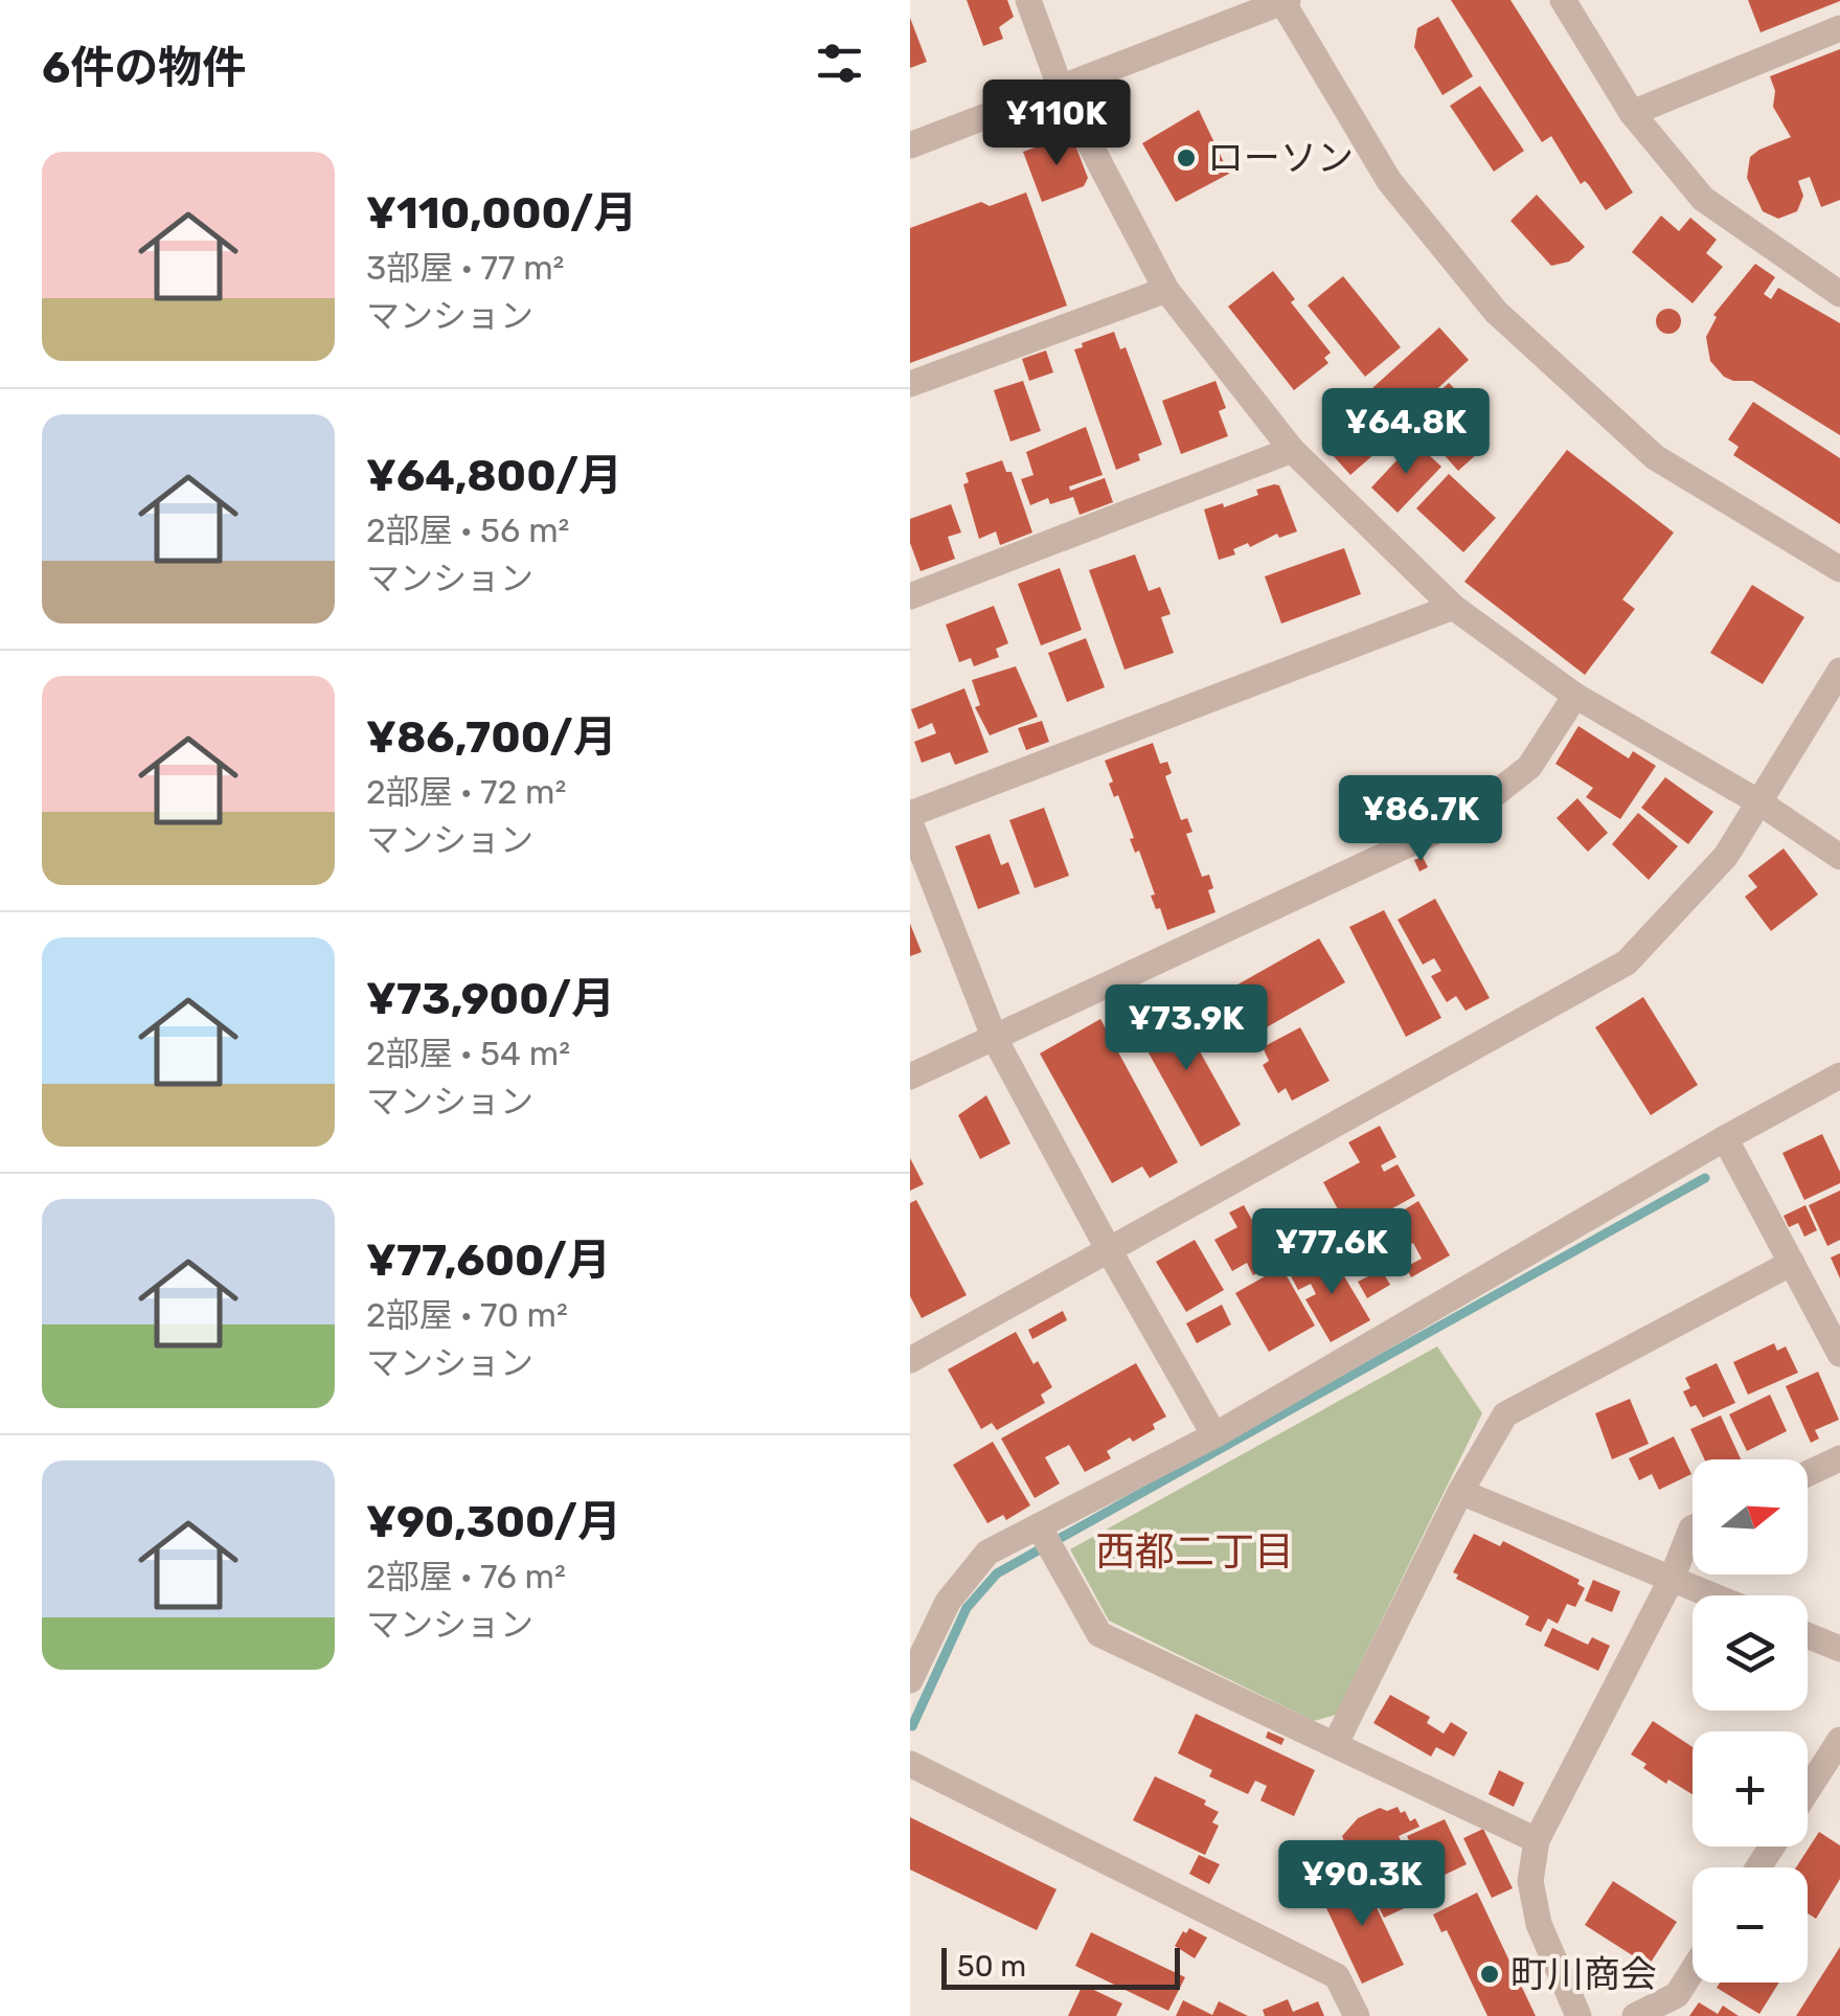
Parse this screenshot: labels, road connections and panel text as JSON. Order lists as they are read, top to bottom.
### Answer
{
  "districts": ["西都二丁目"],
  "places": ["ローソン", "町川商会"],
  "scale_bar": "50 m",
  "north": "right",
  "page": {
    "heading": "6件の物件",
    "price": [
      "¥110K",
      "¥64.8K",
      "¥86.7K",
      "¥73.9K",
      "¥77.6K",
      "¥90.3K"
    ],
    "list": [
      {
        "name": "¥110,000/月",
        "note": "3部屋 · 77 m² · マンション"
      },
      {
        "name": "¥64,800/月",
        "note": "2部屋 · 56 m² · マンション"
      },
      {
        "name": "¥86,700/月",
        "note": "2部屋 · 72 m² · マンション"
      },
      {
        "name": "¥73,900/月",
        "note": "2部屋 · 54 m² · マンション"
      },
      {
        "name": "¥77,600/月",
        "note": "2部屋 · 70 m² · マンション"
      },
      {
        "name": "¥90,300/月",
        "note": "2部屋 · 76 m² · マンション"
      }
    ],
    "map_buttons": ["+", "−"],
    "scale": "50 m"
  }
}
